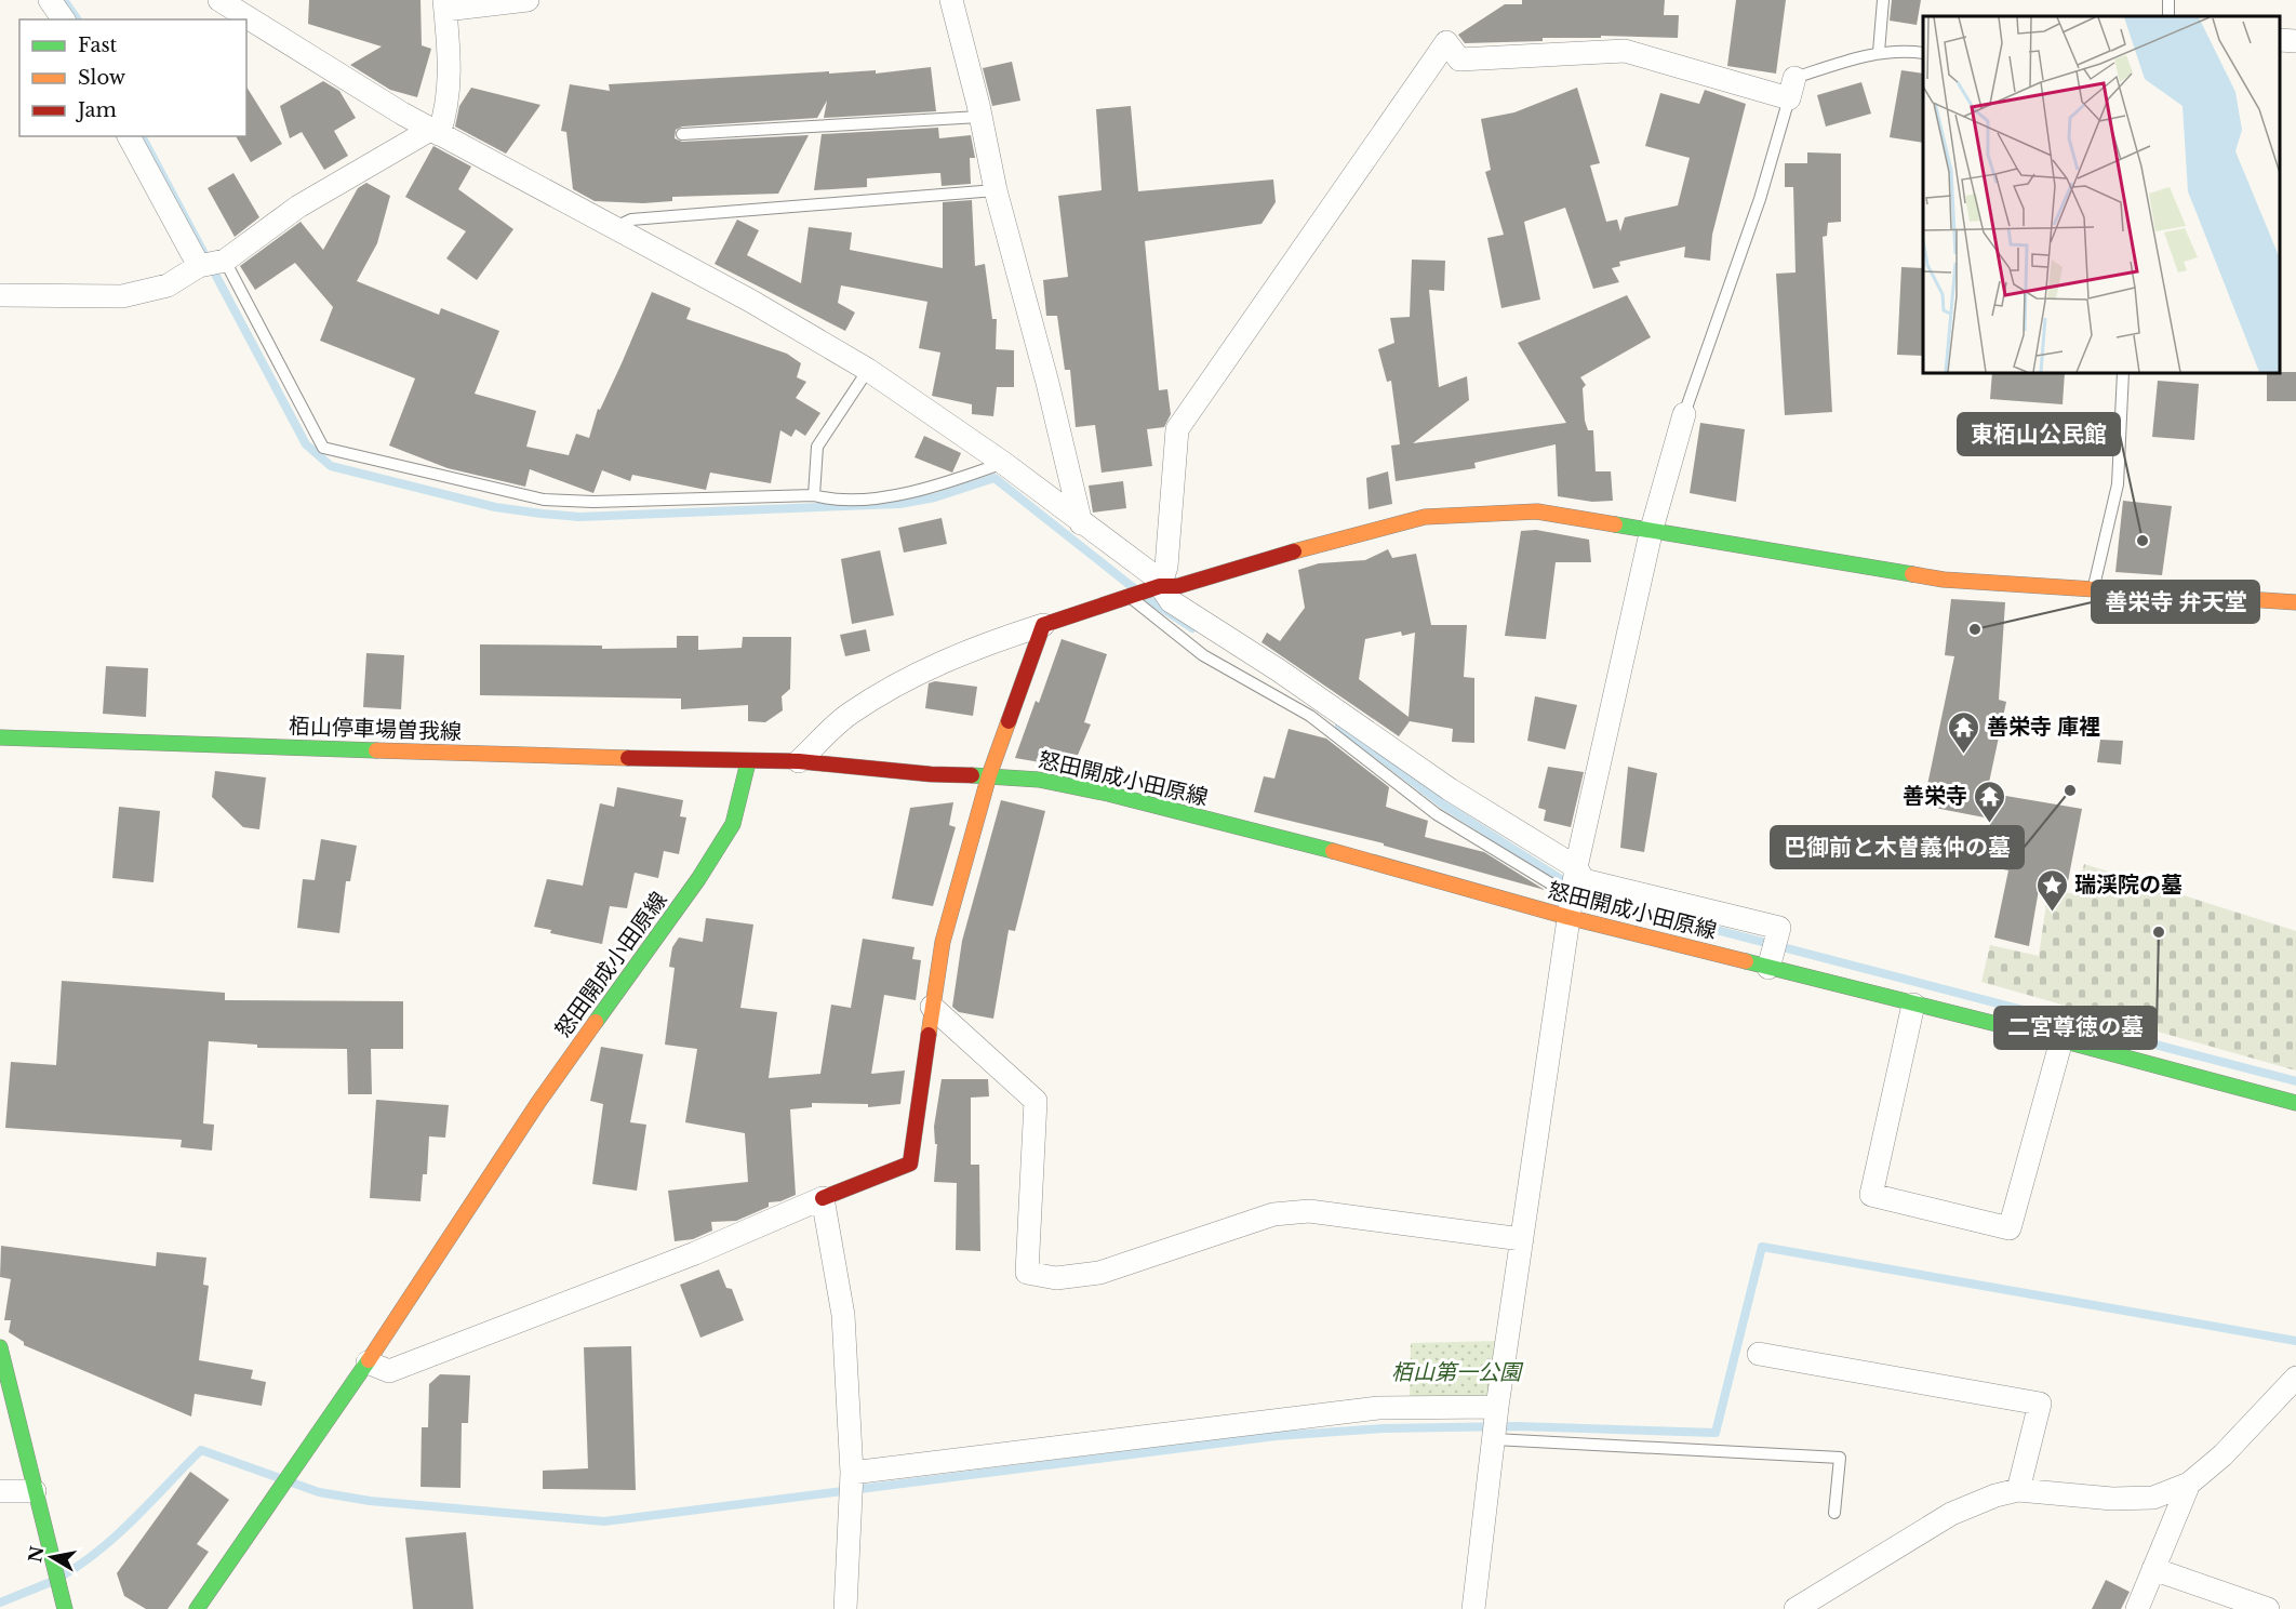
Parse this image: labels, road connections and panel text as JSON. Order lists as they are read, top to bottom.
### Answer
{
  "streets": {
    "main road": ["栢山停車場曽我線", "怒田開成小田原線"]
  },
  "crossings": [
    ["栢山停車場曽我線", "怒田開成小田原線"]
  ],
  "parks": ["栢山第一公園"],
  "places": {
    "other": [
      "東栢山公民館",
      "善栄寺 弁天堂",
      "巴御前と木曽義仲の墓",
      "二宮尊徳の墓"
    ],
    "temple": ["善栄寺 庫裡", "善栄寺"],
    "place": ["瑞渓院の墓"]
  },
  "legend": ["Fast", "Slow", "Jam"],
  "north": "left"
}
